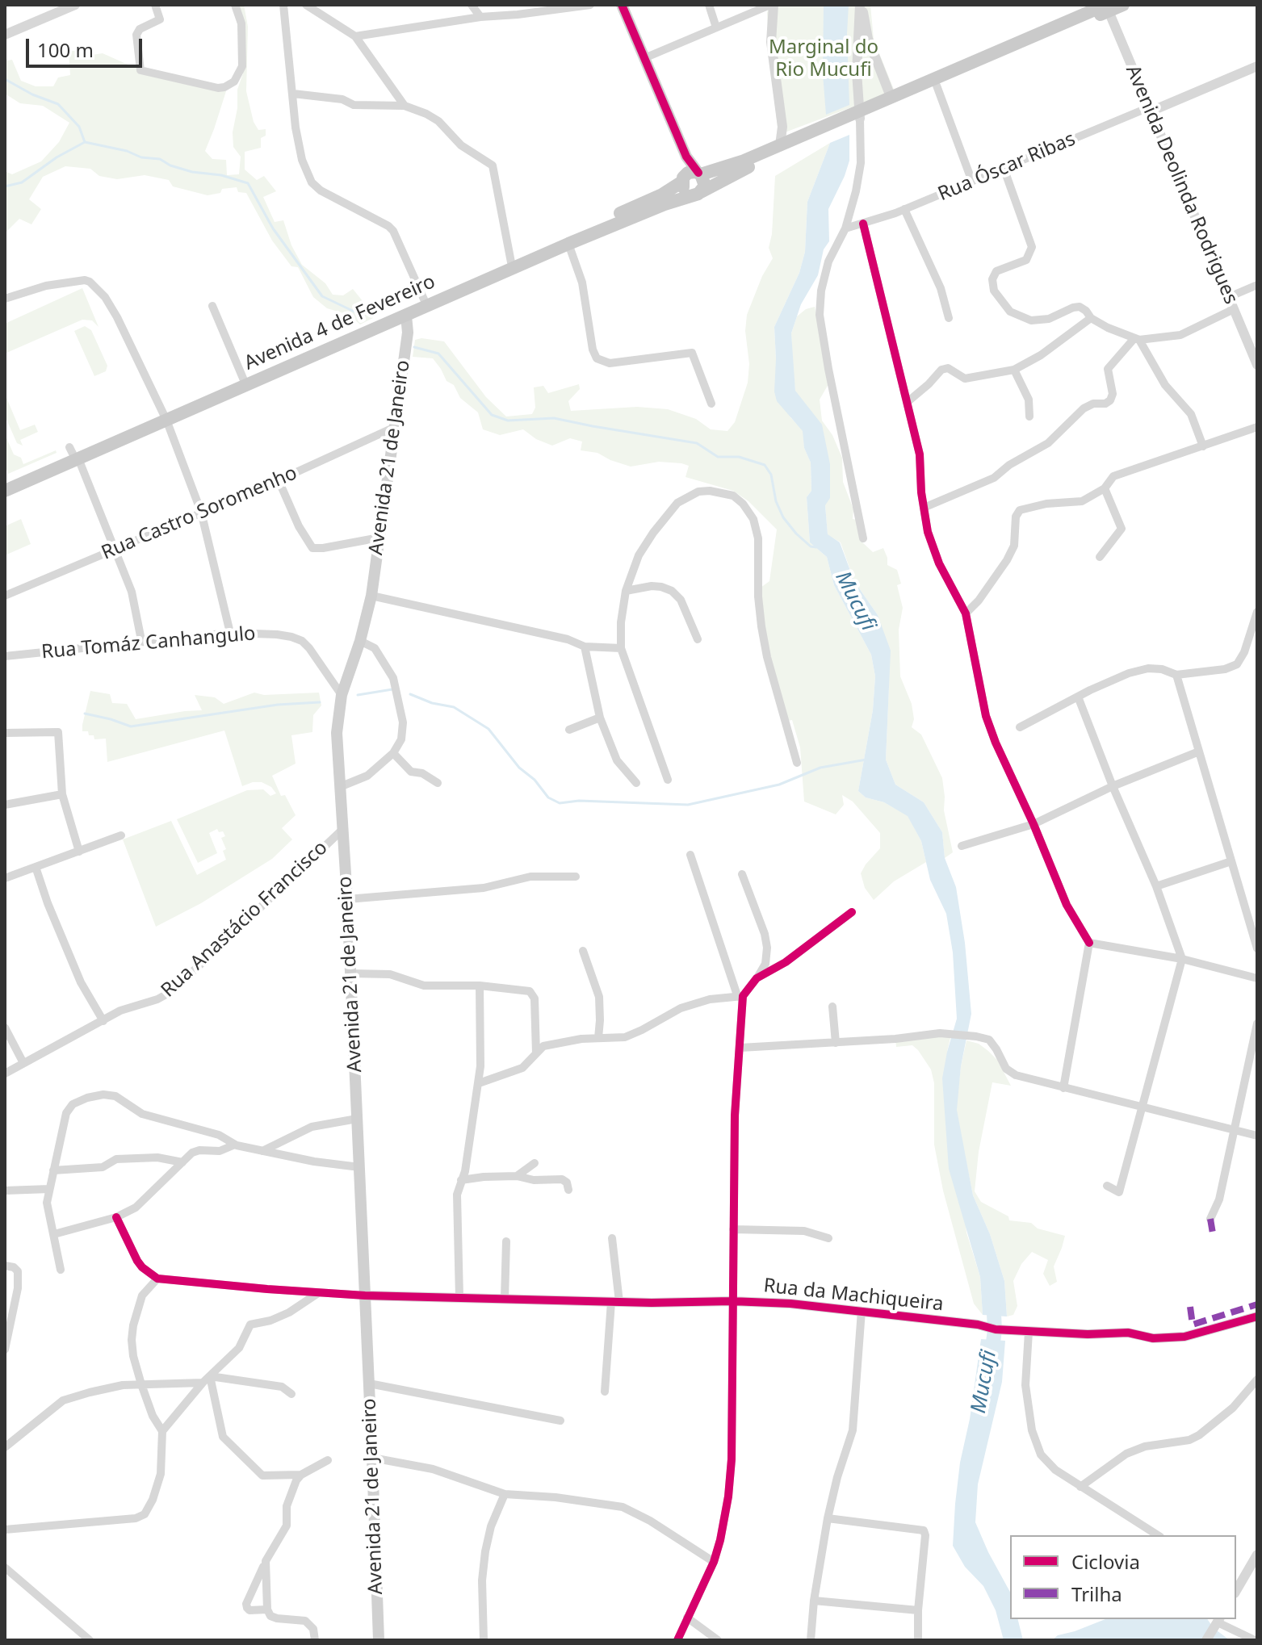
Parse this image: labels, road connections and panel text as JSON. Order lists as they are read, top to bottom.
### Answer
{
  "streets": {
    "main road": ["Avenida 4 de Fevereiro", "Avenida 21 de Janeiro"],
    "street": [
      "Rua Óscar Ribas",
      "Avenida Deolinda Rodrigues",
      "Rua Castro Soromenho",
      "Rua Tomáz Canhangulo",
      "Rua Anastácio Francisco",
      "Rua da Machiqueira"
    ]
  },
  "crossings": [
    ["Rua Óscar Ribas", "Avenida Deolinda Rodrigues"],
    ["Avenida Deolinda Rodrigues", "Avenida 4 de Fevereiro"],
    ["Avenida 4 de Fevereiro", "Avenida 21 de Janeiro"],
    ["Avenida 21 de Janeiro", "Rua Castro Soromenho"],
    ["Avenida 21 de Janeiro", "Rua Tomáz Canhangulo"],
    ["Avenida 21 de Janeiro", "Rua Anastácio Francisco"],
    ["Avenida 21 de Janeiro", "Rua da Machiqueira"]
  ],
  "water": ["Mucufi"],
  "parks": ["Marginal do Rio Mucufi"],
  "legend": ["Ciclovia", "Trilha"],
  "scale_bar": "100 m"
}
